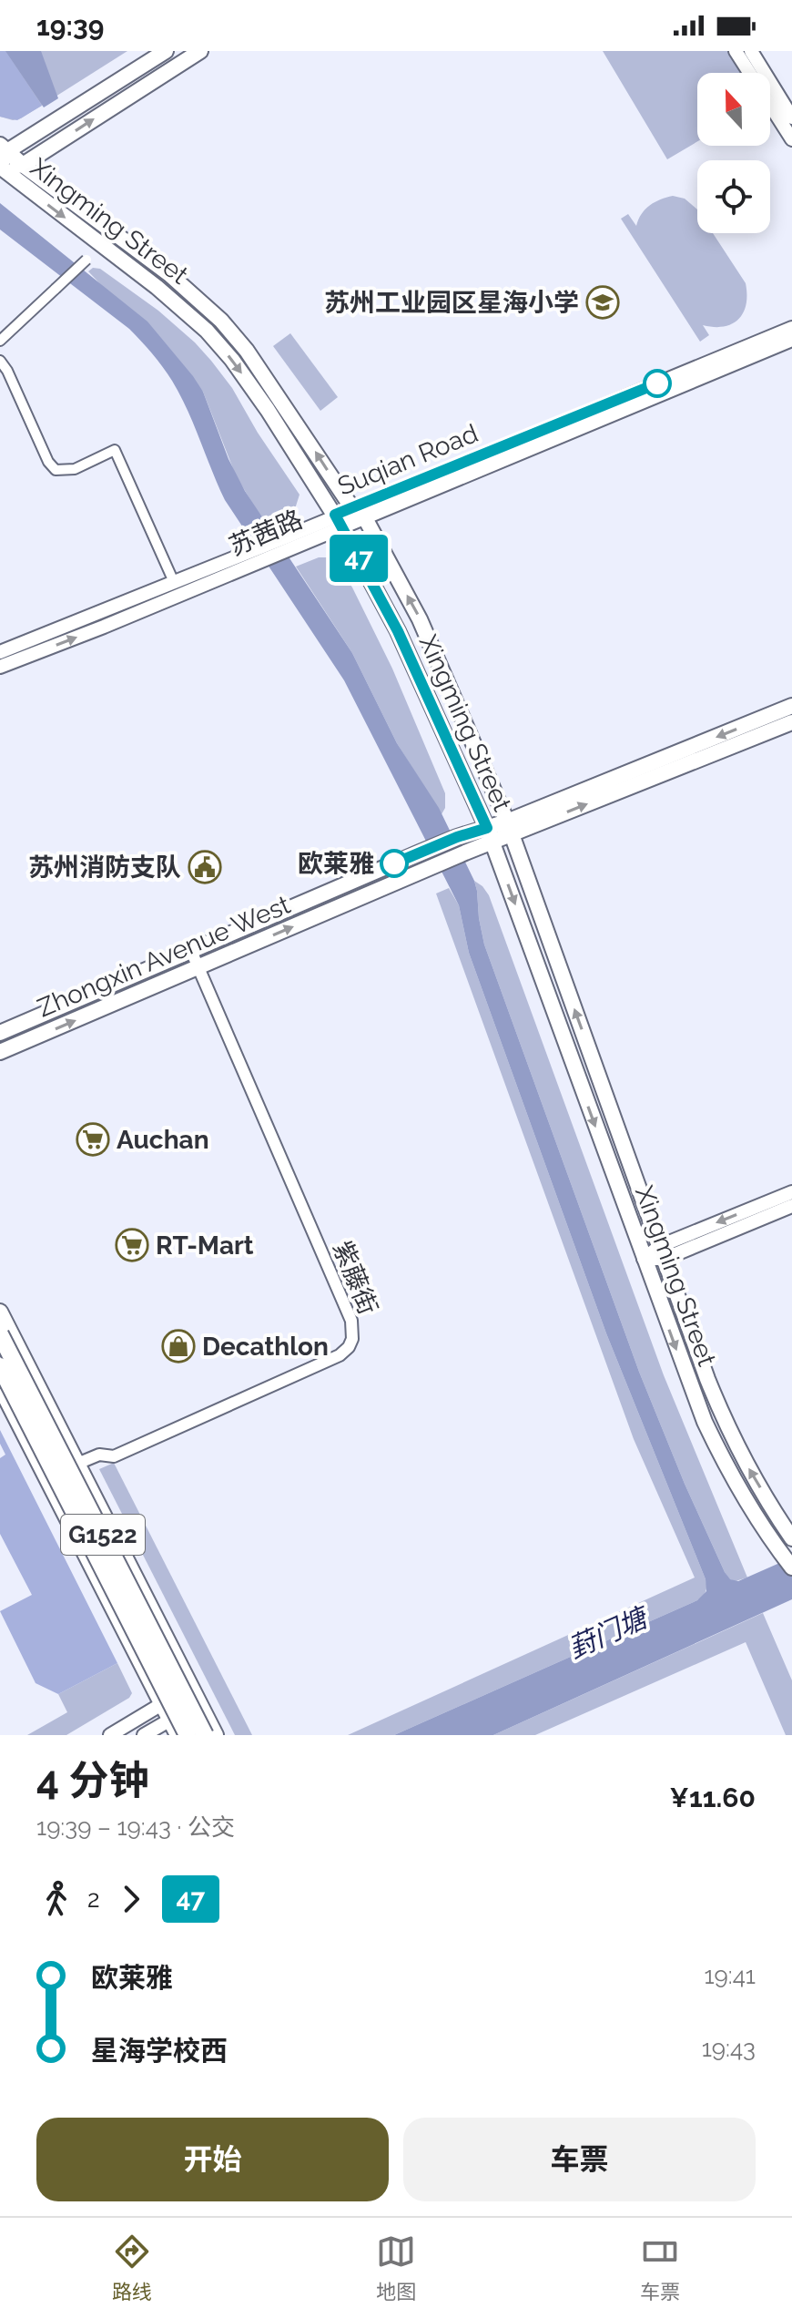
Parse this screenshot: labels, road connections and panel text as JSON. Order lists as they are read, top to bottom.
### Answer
{
  "streets": {
    "highway": ["G1522"],
    "main road": [
      "Xingming Street",
      "Suqian Road",
      "苏茜路",
      "Zhongxin Avenue West"
    ],
    "street": ["紫藤街"]
  },
  "crossings": [
    ["Xingming Street", "Suqian Road"],
    ["Xingming Street", "苏茜路"],
    ["Xingming Street", "Zhongxin Avenue West"],
    ["Suqian Road", "苏茜路"],
    ["Zhongxin Avenue West", "紫藤街"]
  ],
  "water": ["葑门塘"],
  "places": {
    "school or university": ["苏州工业园区星海小学"],
    "other": ["欧莱雅"],
    "public building": ["苏州消防支队"],
    "supermarket": ["Auchan", "RT-Mart"],
    "shop": ["Decathlon"]
  },
  "lines": ["bus line 47"],
  "north": "top",
  "page": {
    "status": "19:39",
    "on_map": "47",
    "heading": ["4 分钟", "19:39 – 19:43 · 公交", "¥11.60"],
    "legs": ["2", "47"],
    "list": [
      {
        "name": "欧莱雅",
        "value": "19:41"
      },
      {
        "name": "星海学校西",
        "value": "19:43"
      }
    ],
    "buttons": ["开始", "车票"],
    "tabs": ["路线", "地图", "车票"]
  }
}
